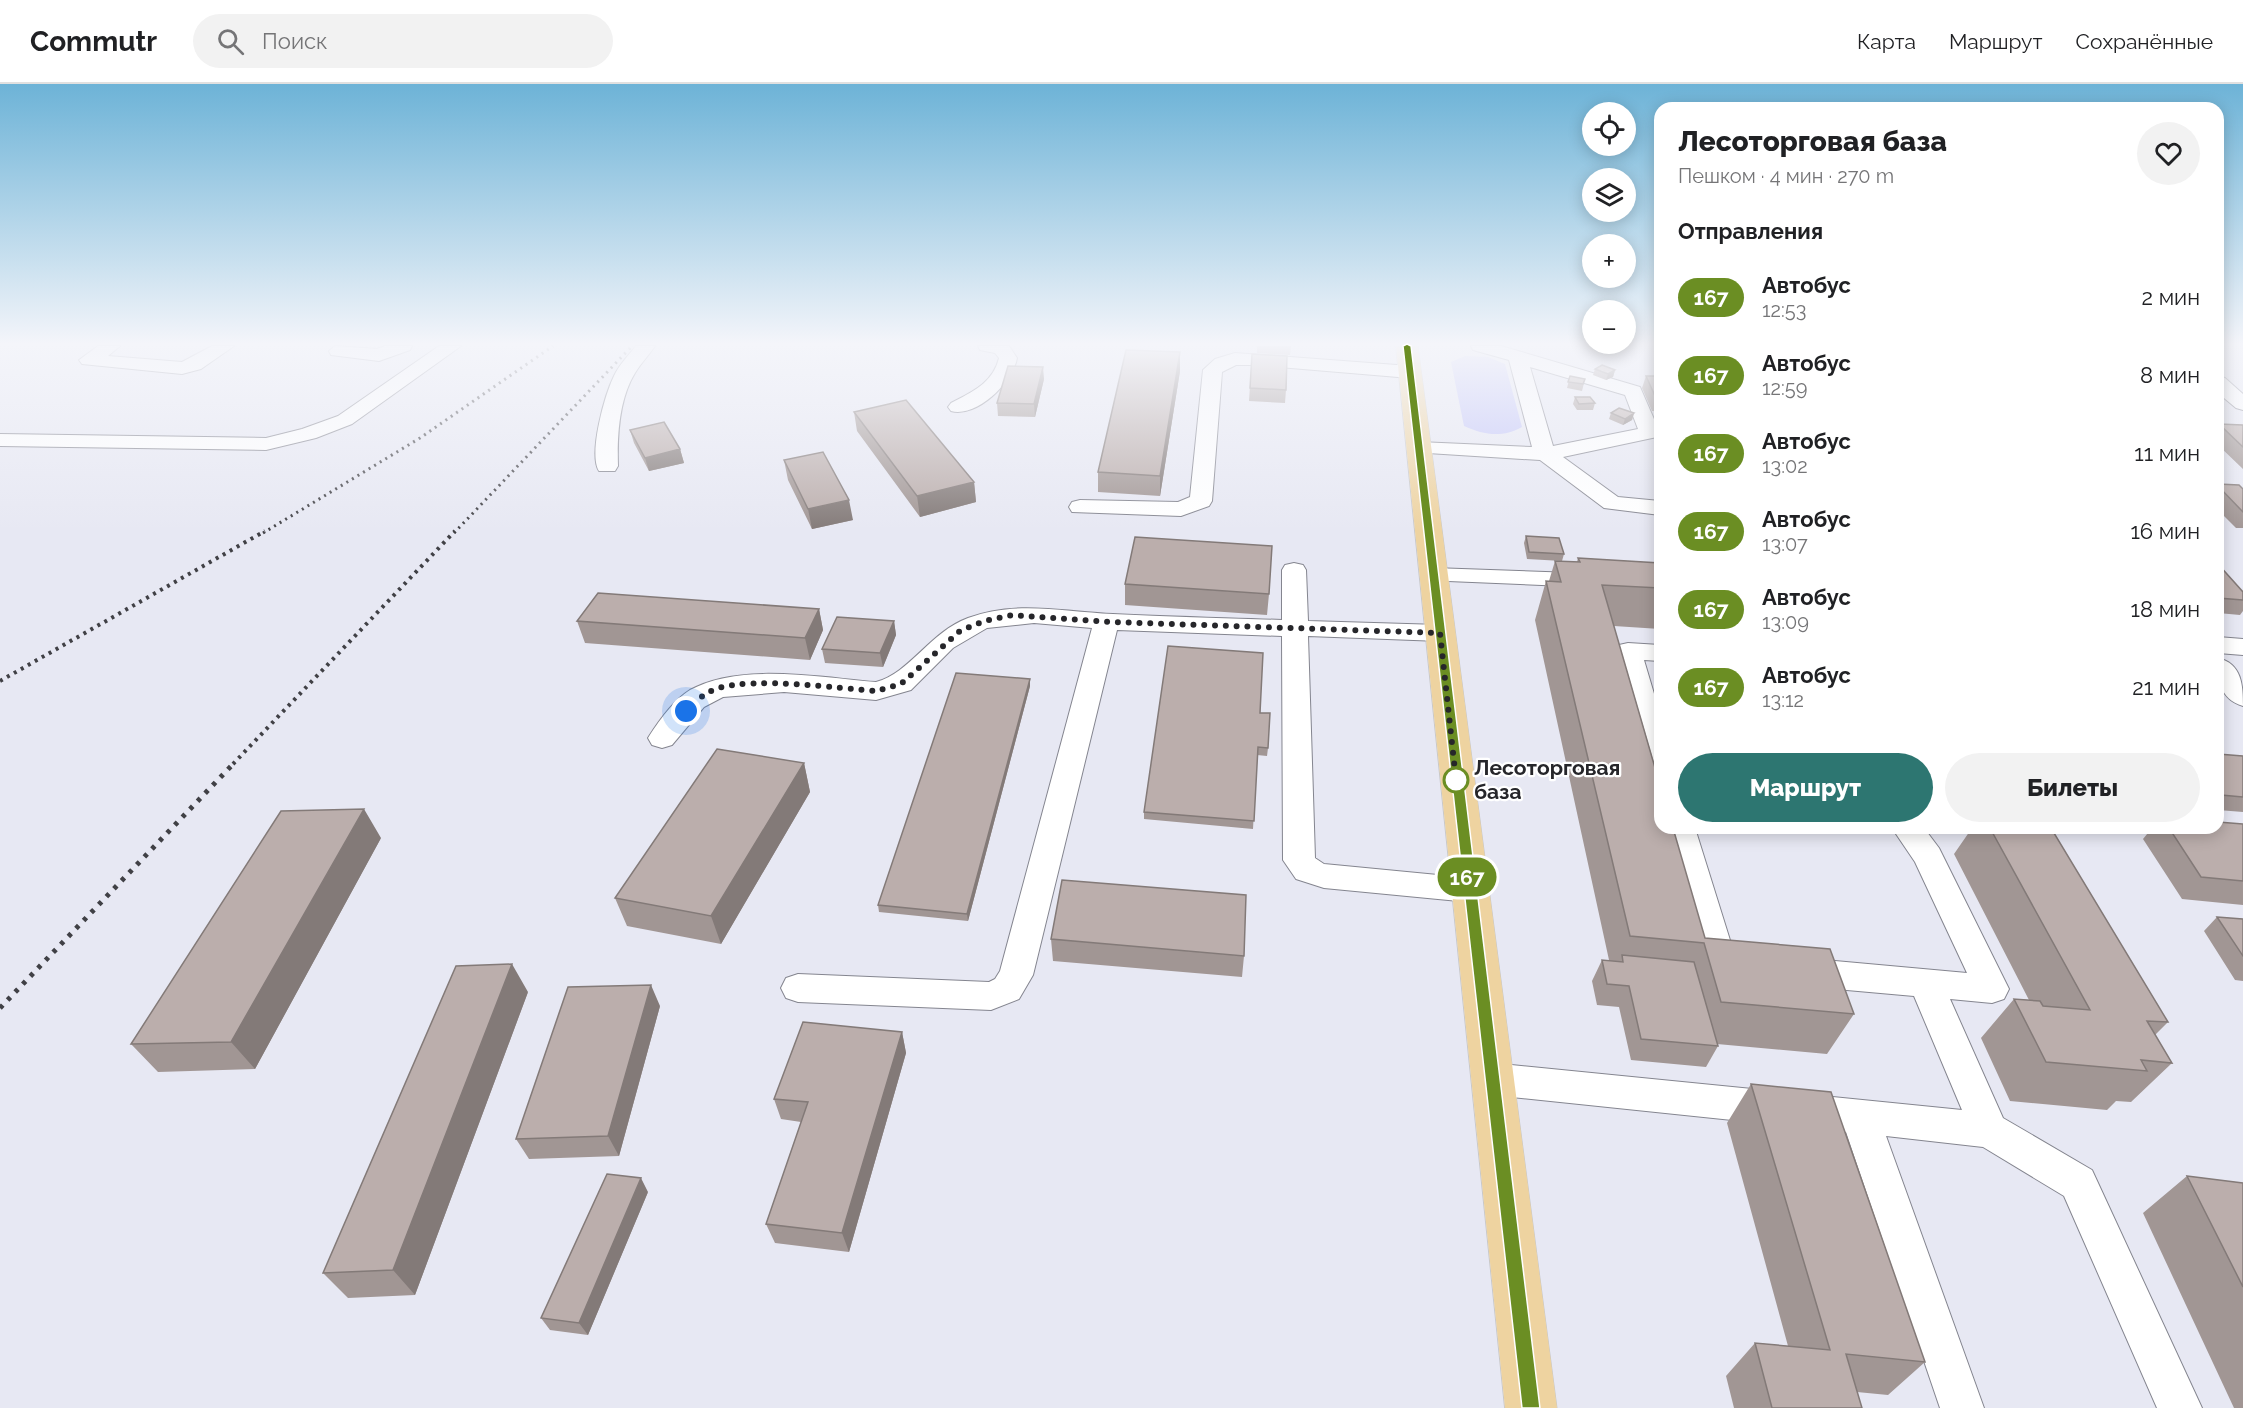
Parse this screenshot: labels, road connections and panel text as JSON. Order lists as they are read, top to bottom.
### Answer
{
  "places": ["Лесоторговая база"],
  "lines": ["bus line 167"],
  "page": {
    "header": "Commutr",
    "search": "Поиск",
    "nav": ["Карта", "Маршрут", "Сохранённые"],
    "on_map": "167",
    "map_buttons": ["+", "−"],
    "heading": [
      ["Лесоторговая база", "Пешком · 4 мин · 270 m"],
      "Отправления"
    ],
    "list": [
      {
        "mark": "167",
        "name": "Автобус",
        "note": "12:53",
        "value": "2 мин"
      },
      {
        "mark": "167",
        "name": "Автобус",
        "note": "12:59",
        "value": "8 мин"
      },
      {
        "mark": "167",
        "name": "Автобус",
        "note": "13:02",
        "value": "11 мин"
      },
      {
        "mark": "167",
        "name": "Автобус",
        "note": "13:07",
        "value": "16 мин"
      },
      {
        "mark": "167",
        "name": "Автобус",
        "note": "13:09",
        "value": "18 мин"
      },
      {
        "mark": "167",
        "name": "Автобус",
        "note": "13:12",
        "value": "21 мин"
      }
    ],
    "buttons": ["Маршрут", "Билеты"]
  }
}
